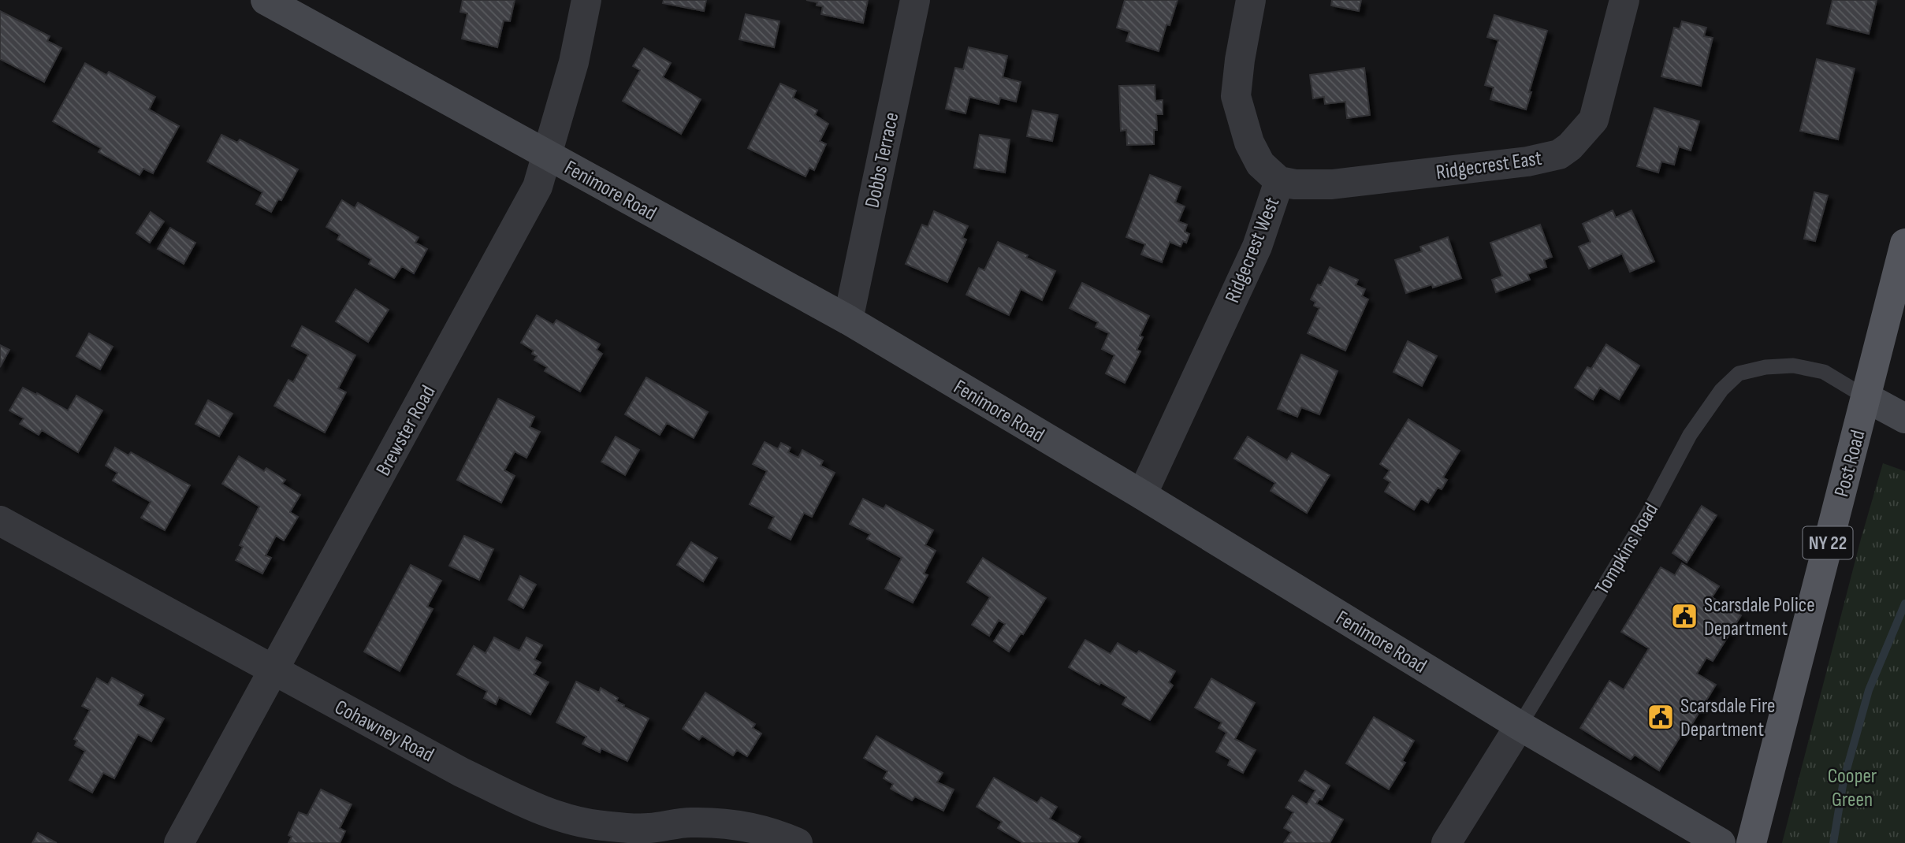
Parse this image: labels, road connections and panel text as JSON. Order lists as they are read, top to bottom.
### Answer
{
  "streets": {
    "main road": ["Fenimore Road", "Post Road", "NY 22"],
    "street": [
      "Dobbs Terrace",
      "Ridgecrest East",
      "Ridgecrest West",
      "Brewster Road",
      "Tompkins Road",
      "Cohawney Road"
    ]
  },
  "crossings": [
    ["Dobbs Terrace", "Fenimore Road"],
    ["Ridgecrest East", "Ridgecrest West"],
    ["Fenimore Road", "Ridgecrest West"],
    ["Fenimore Road", "Brewster Road"],
    ["Fenimore Road", "Tompkins Road"],
    ["Brewster Road", "Cohawney Road"],
    ["Post Road", "Tompkins Road"]
  ],
  "parks": ["Cooper Green"],
  "places": {
    "public building": ["Scarsdale Police Department", "Scarsdale Fire Department"]
  }
}
